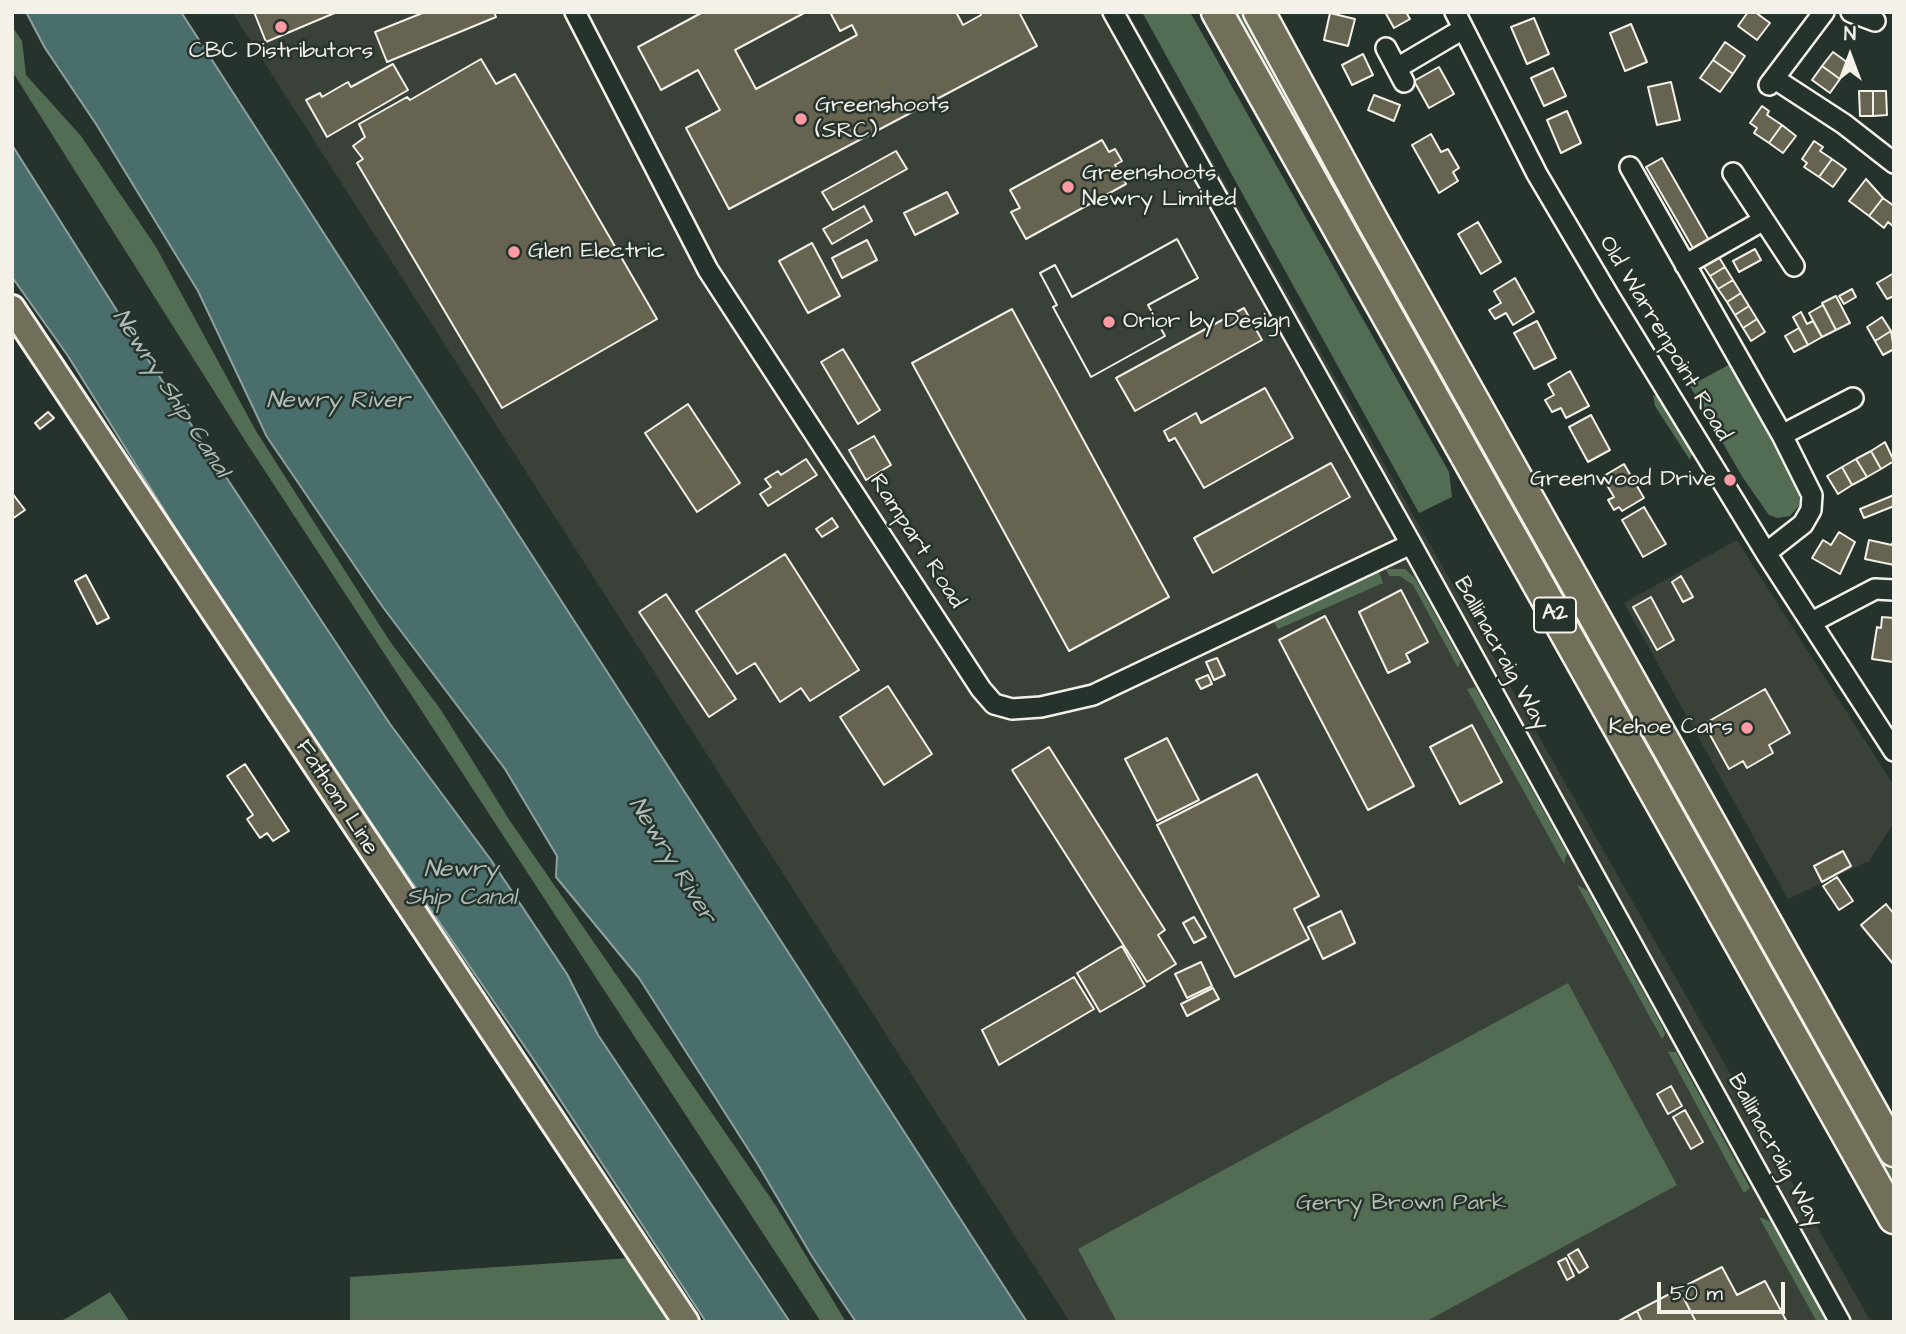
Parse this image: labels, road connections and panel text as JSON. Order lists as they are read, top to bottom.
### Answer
{
  "streets": {
    "highway": ["A2"],
    "main road": ["Fathom Line"],
    "street": ["Old Warrenpoint Road", "Rampart Road", "Ballinacraig Way"]
  },
  "crossings": [
    ["Rampart Road", "Ballinacraig Way"]
  ],
  "water": ["Newry Ship Canal", "Newry River"],
  "parks": ["Gerry Brown Park"],
  "places": [
    "CBC Distributors",
    "Greenshoots (SRC)",
    "Greenshoots Newry Limited",
    "Glen Electric",
    "Orior by Design",
    "Greenwood Drive",
    "Kehoe Cars"
  ],
  "scale_bar": "50 m",
  "north": "top"
}
